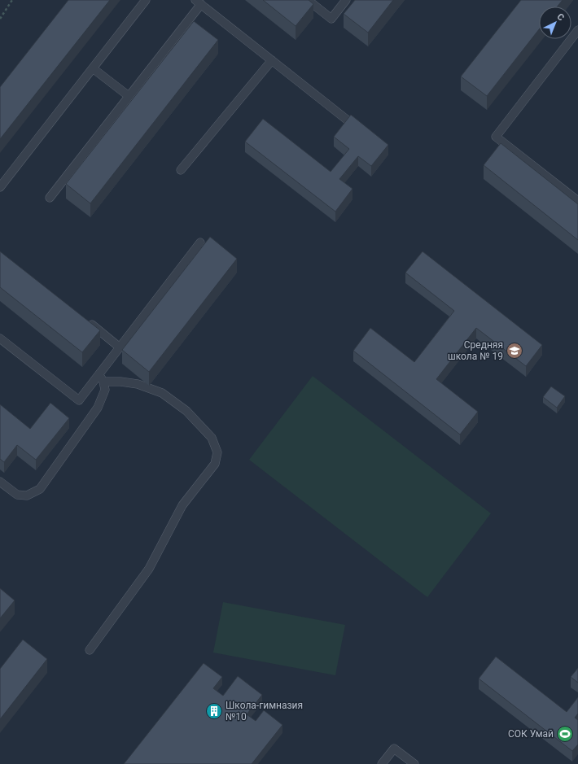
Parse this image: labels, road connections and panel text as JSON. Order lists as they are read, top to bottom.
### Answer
{
  "places": {
    "school or university": ["Средняя школа № 19"],
    "building": ["Школа-гимназия №10"],
    "sports": ["СОК Умай"]
  },
  "north": "top right"
}
